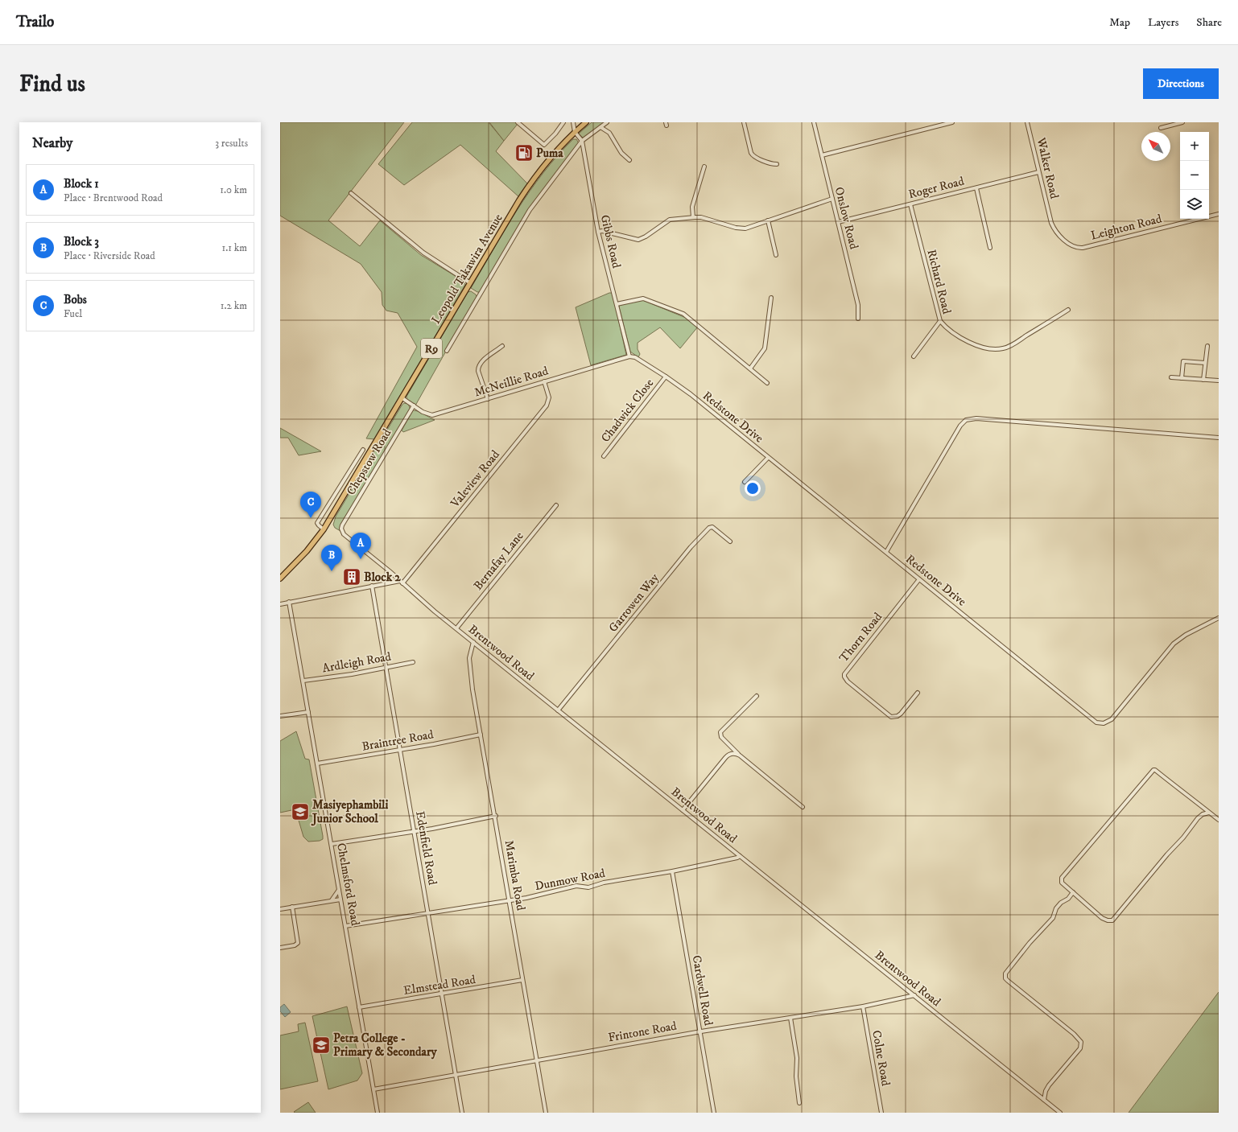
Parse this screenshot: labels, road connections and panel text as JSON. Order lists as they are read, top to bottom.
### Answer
{
  "streets": {
    "highway": ["Leopold Takawira Avenue", "R9"],
    "street": [
      "Walker Road",
      "Roger Road",
      "Onslow Road",
      "Leighton Road",
      "Gibbs Road",
      "Richard Road",
      "McNeillie Road",
      "Chadwick Close",
      "Redstone Drive",
      "Chepstow Road",
      "Valeview Road",
      "Bernafay Lane",
      "Garrowen Way",
      "Thorn Road",
      "Brentwood Road",
      "Ardleigh Road",
      "Braintree Road",
      "Edenfield Road",
      "Marimba Road",
      "Dunmow Road",
      "Chelmsford Road",
      "Elmstead Road",
      "Cardwell Road",
      "Frintone Road",
      "Colne Road"
    ]
  },
  "crossings": [
    ["Walker Road", "Roger Road"],
    ["Walker Road", "Leighton Road"],
    ["Roger Road", "Onslow Road"],
    ["Roger Road", "Richard Road"],
    ["Gibbs Road", "Leopold Takawira Avenue"],
    ["Gibbs Road", "McNeillie Road"],
    ["Gibbs Road", "Redstone Drive"],
    ["Leopold Takawira Avenue", "McNeillie Road"],
    ["McNeillie Road", "Redstone Drive"],
    ["McNeillie Road", "Chepstow Road"],
    ["McNeillie Road", "Valeview Road"],
    ["Chadwick Close", "Redstone Drive"],
    ["Redstone Drive", "Thorn Road"],
    ["Chepstow Road", "Brentwood Road"],
    ["Valeview Road", "Brentwood Road"],
    ["Bernafay Lane", "Brentwood Road"],
    ["Garrowen Way", "Brentwood Road"],
    ["Brentwood Road", "Marimba Road"],
    ["Brentwood Road", "Dunmow Road"],
    ["Brentwood Road", "Frintone Road"],
    ["Ardleigh Road", "Edenfield Road"],
    ["Ardleigh Road", "Chelmsford Road"],
    ["Braintree Road", "Edenfield Road"],
    ["Braintree Road", "Marimba Road"],
    ["Braintree Road", "Chelmsford Road"],
    ["Edenfield Road", "Dunmow Road"],
    ["Edenfield Road", "Elmstead Road"],
    ["Edenfield Road", "Frintone Road"],
    ["Marimba Road", "Dunmow Road"],
    ["Marimba Road", "Elmstead Road"],
    ["Marimba Road", "Frintone Road"],
    ["Dunmow Road", "Chelmsford Road"],
    ["Dunmow Road", "Cardwell Road"],
    ["Chelmsford Road", "Elmstead Road"],
    ["Chelmsford Road", "Frintone Road"],
    ["Cardwell Road", "Frintone Road"],
    ["Frintone Road", "Colne Road"]
  ],
  "places": {
    "fuel station": ["Puma"],
    "building": ["Block 2"],
    "school or university": ["Masiyephambili Junior School", "Petra College - Primary & Secondary"]
  },
  "north": "top left",
  "page": {
    "header": "Trailo",
    "nav": ["Map", "Layers", "Share"],
    "buttons": "Directions",
    "title": "Find us",
    "heading": ["Nearby", "3 results"],
    "map_buttons": ["+", "−"],
    "list": [
      {
        "mark": "A",
        "name": "Block 1",
        "note": "Place · Brentwood Road",
        "value": "1.0 km"
      },
      {
        "mark": "B",
        "name": "Block 3",
        "note": "Place · Riverside Road",
        "value": "1.1 km"
      },
      {
        "mark": "C",
        "name": "Bobs",
        "note": "Fuel",
        "value": "1.2 km"
      }
    ],
    "pins": ["C", "A", "B"]
  }
}
